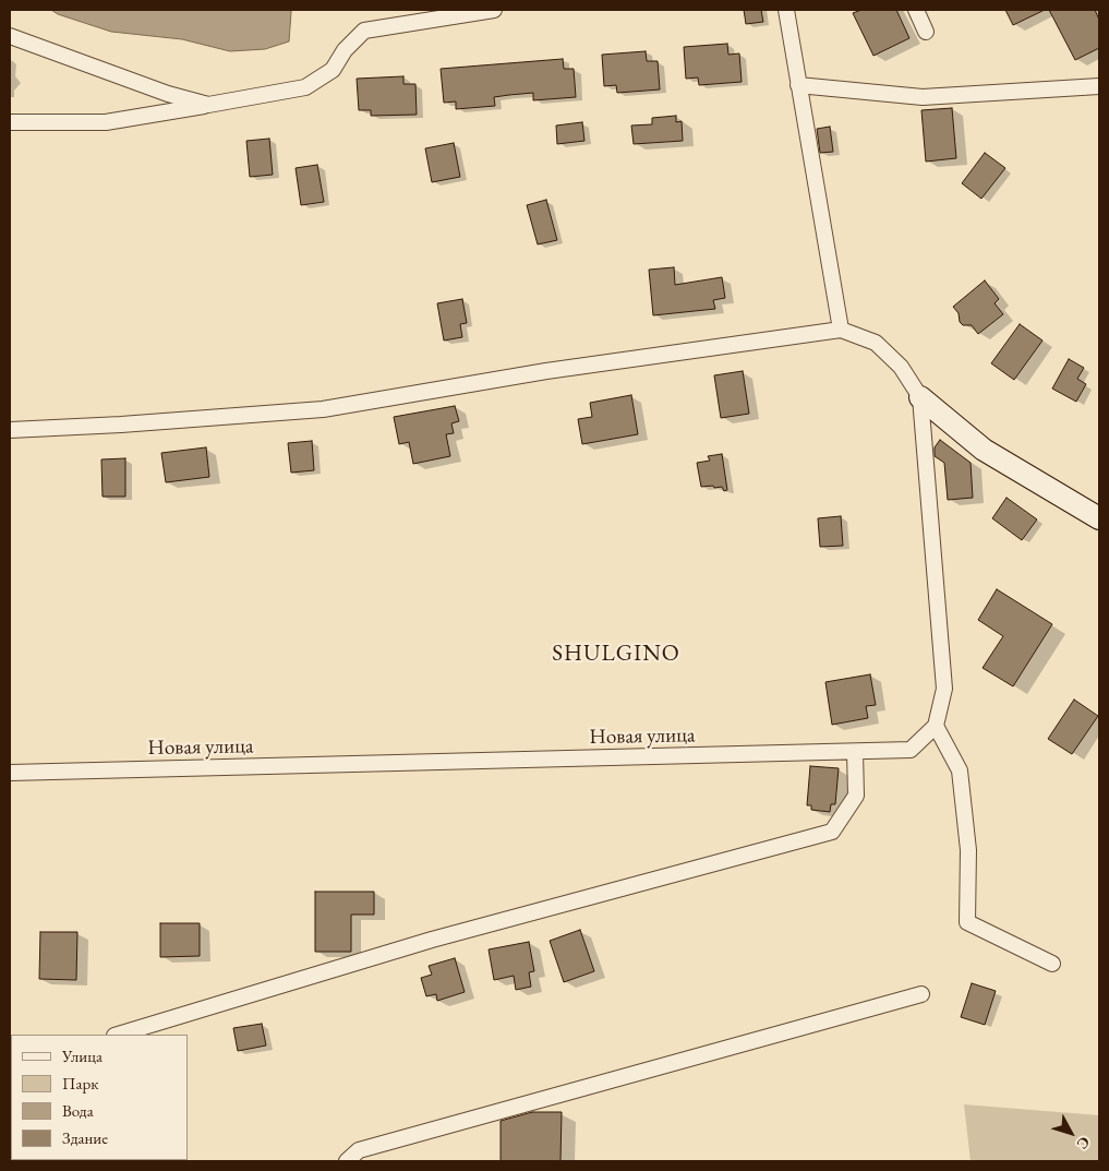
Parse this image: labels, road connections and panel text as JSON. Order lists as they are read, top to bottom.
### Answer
{
  "streets": {
    "street": ["Новая улица"]
  },
  "districts": ["SHULGINO"],
  "legend": [
    "Улица",
    "Парк",
    "Вода",
    "Здание"
  ],
  "north": "bottom right"
}
